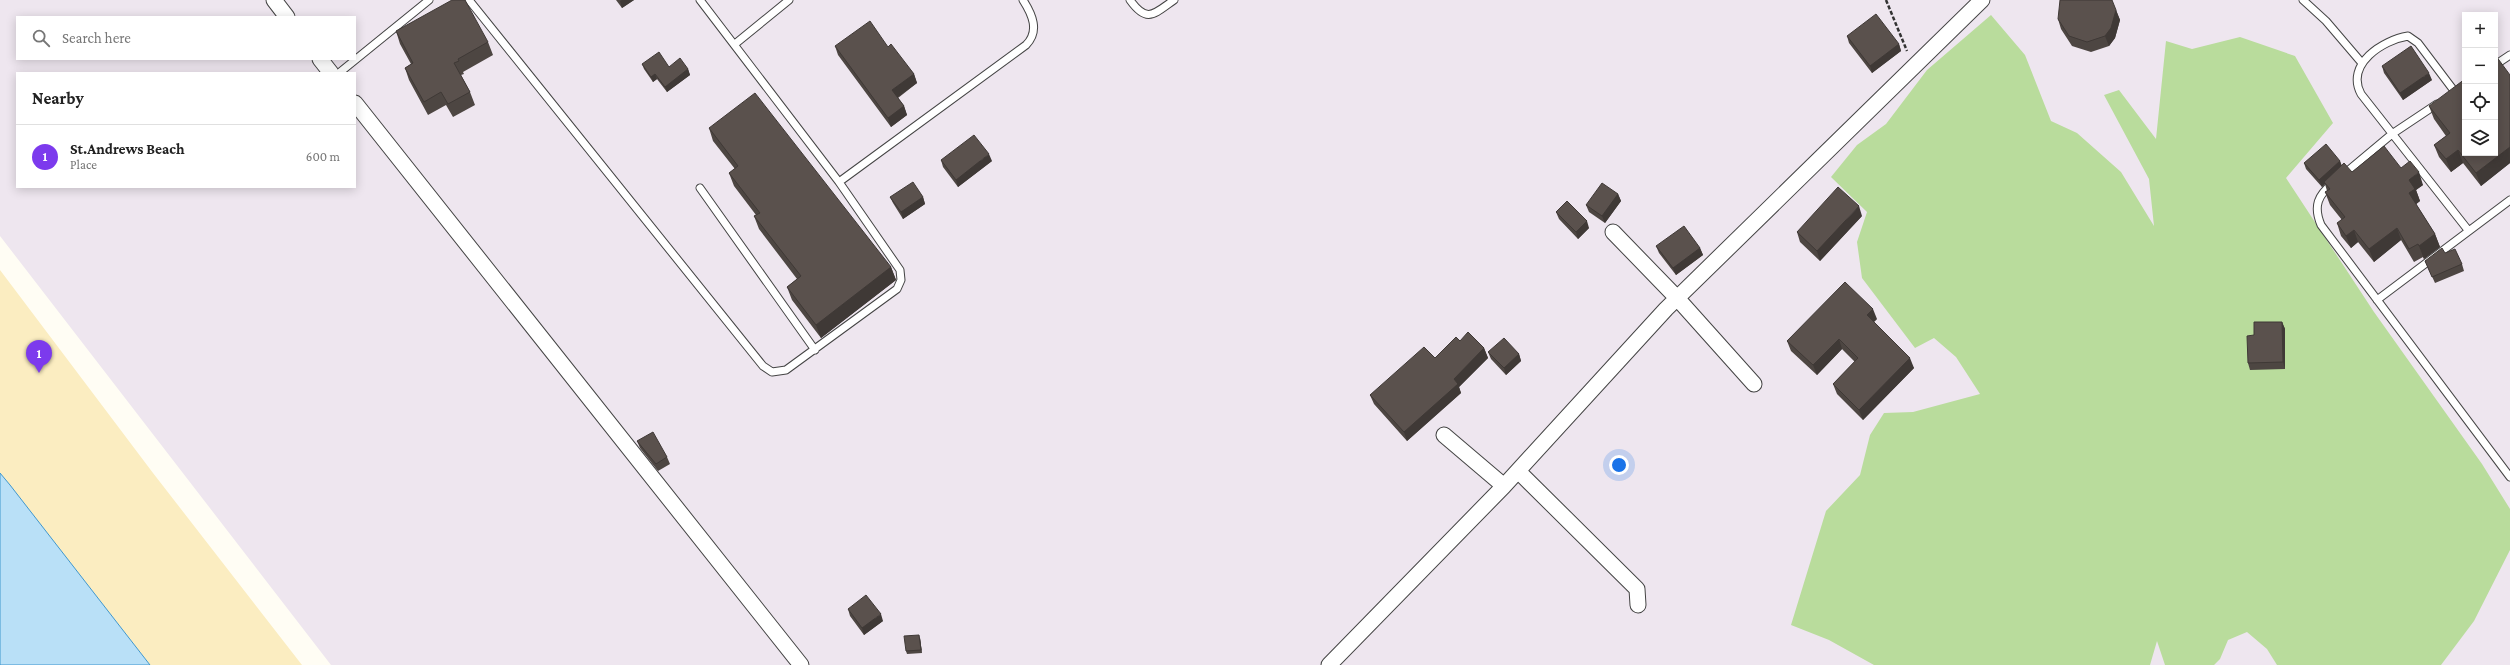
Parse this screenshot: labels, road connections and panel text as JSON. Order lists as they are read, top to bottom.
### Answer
{
  "page": {
    "map_buttons": ["+", "−"],
    "search": "Search here",
    "heading": "Nearby",
    "list": [
      {
        "mark": "1",
        "name": "St.Andrews Beach",
        "note": "Place",
        "value": "600 m"
      }
    ],
    "pins": "1"
  }
}
